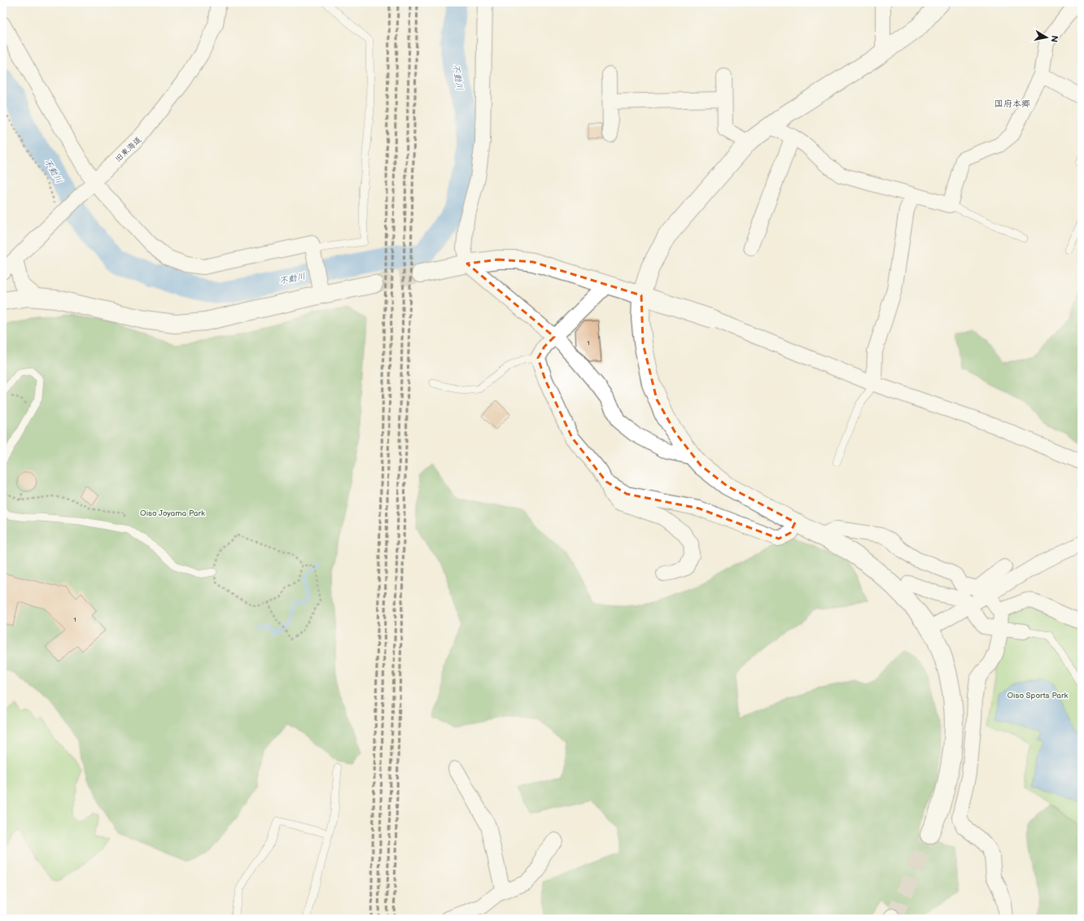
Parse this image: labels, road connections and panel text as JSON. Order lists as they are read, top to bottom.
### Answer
{
  "streets": {
    "street": ["旧東海道"]
  },
  "districts": ["国府本郷"],
  "water": ["不動川"],
  "parks": ["Oiso Joyama Park", "Oiso Sports Park"],
  "house_numbers": ["1", "1"],
  "north": "right"
}
